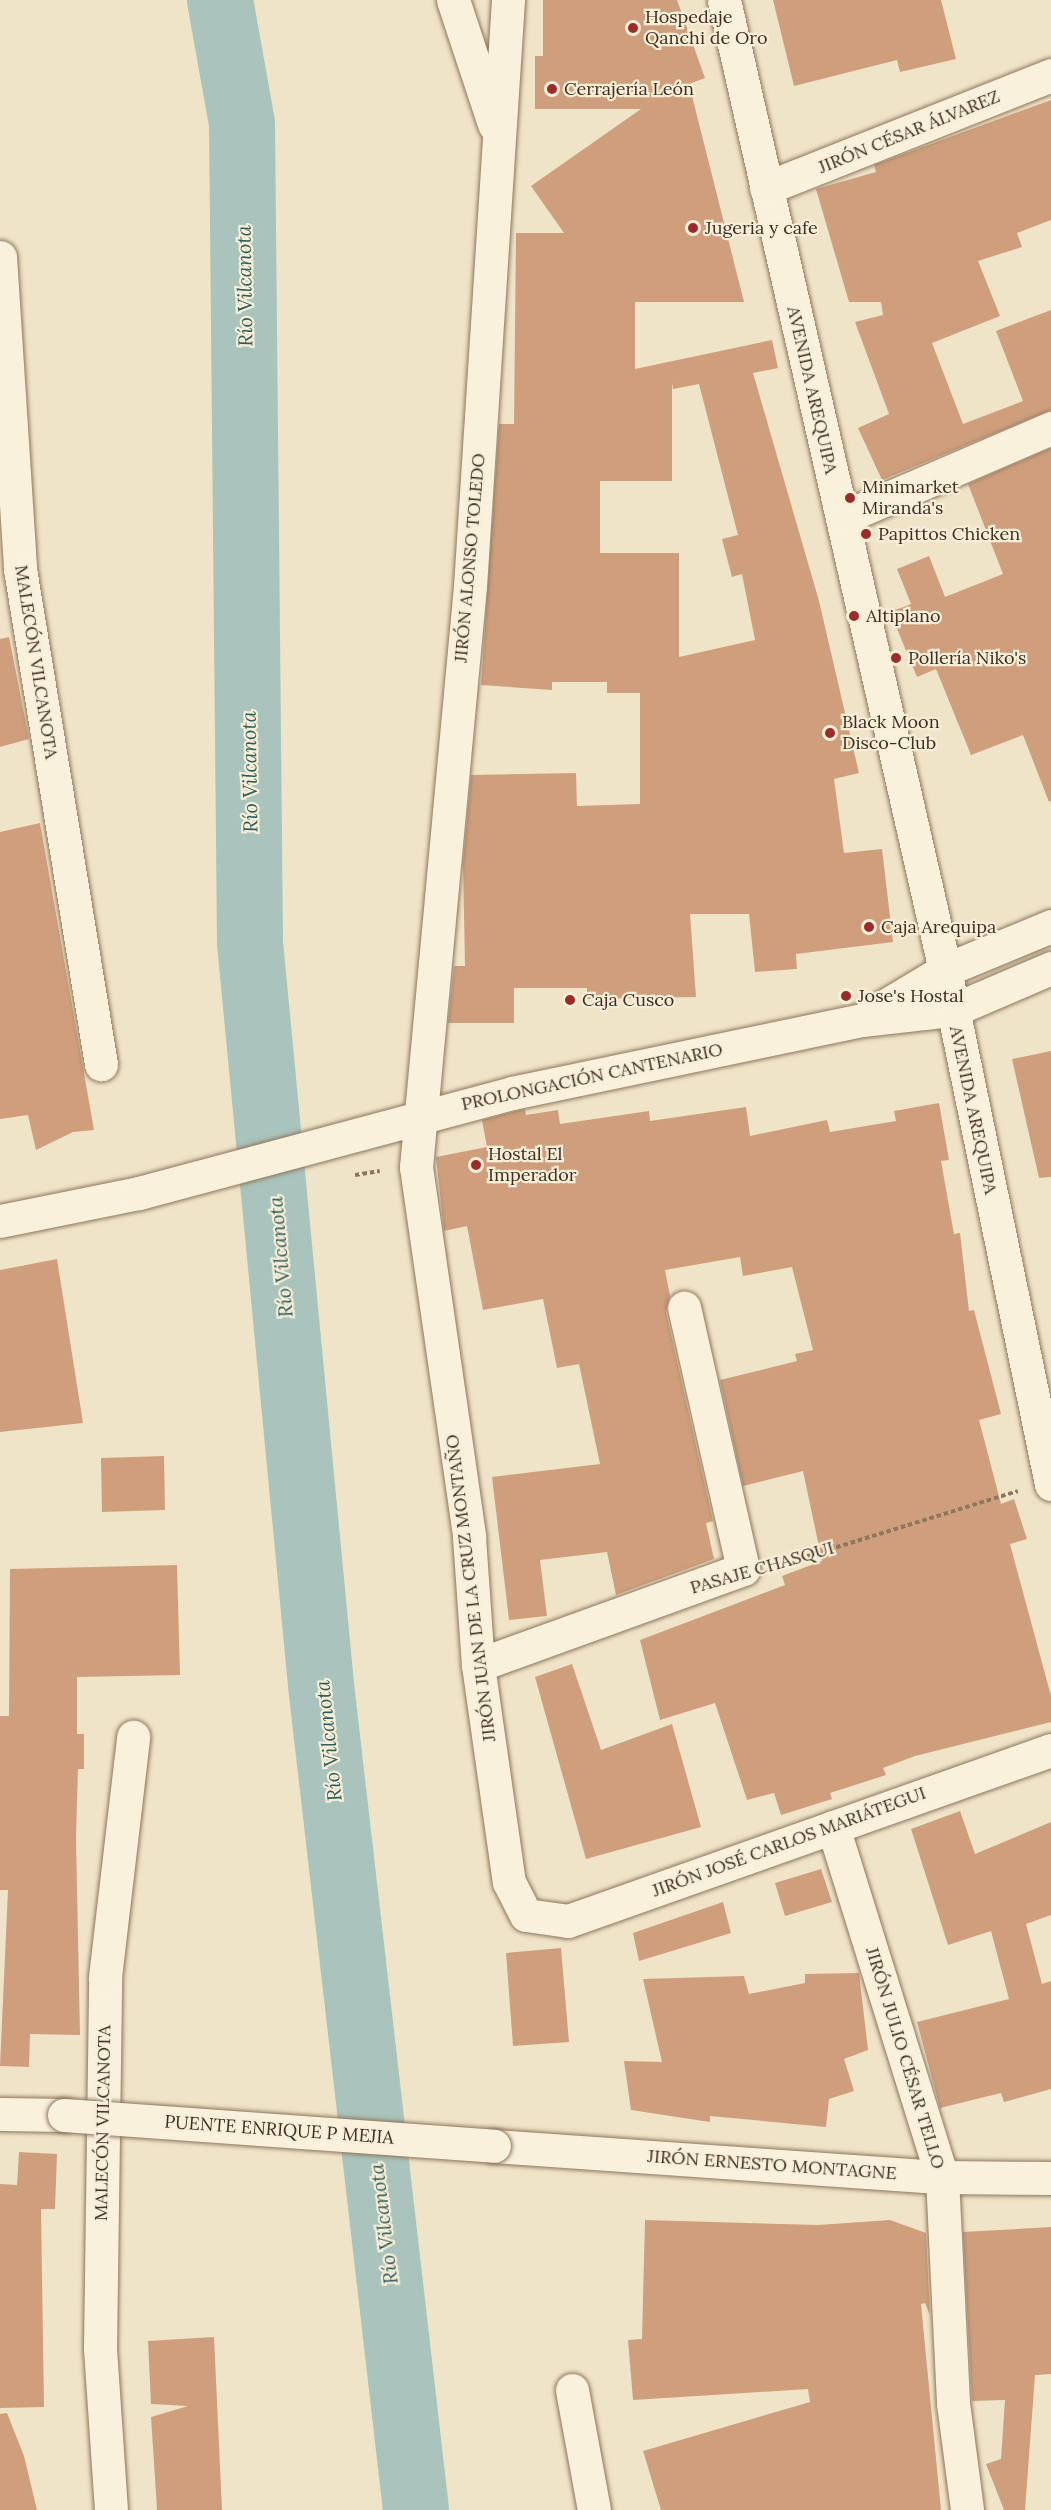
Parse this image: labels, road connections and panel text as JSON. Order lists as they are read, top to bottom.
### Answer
{
  "streets": {
    "street": [
      "JIRÓN CÉSAR ÁLVAREZ",
      "AVENIDA AREQUIPA",
      "JIRÓN ALONSO TOLEDO",
      "MALECÓN VILCANOTA",
      "PROLONGACIÓN CANTENARIO",
      "PASAJE CHASQUI",
      "JIRÓN JUAN DE LA CRUZ MONTAÑO",
      "JIRÓN JOSÉ CARLOS MARIÁTEGUI",
      "JIRÓN JULIO CÉSAR TELLO",
      "PUENTE ENRIQUE P MEJIA",
      "JIRÓN ERNESTO MONTAGNE"
    ]
  },
  "crossings": [
    ["JIRÓN CÉSAR ÁLVAREZ", "AVENIDA AREQUIPA"],
    ["AVENIDA AREQUIPA", "PASAJE CHASQUI"],
    ["JIRÓN ALONSO TOLEDO", "PROLONGACIÓN CANTENARIO"],
    ["JIRÓN ALONSO TOLEDO", "JIRÓN JUAN DE LA CRUZ MONTAÑO"],
    ["PROLONGACIÓN CANTENARIO", "JIRÓN JUAN DE LA CRUZ MONTAÑO"],
    ["PASAJE CHASQUI", "JIRÓN JUAN DE LA CRUZ MONTAÑO"],
    ["JIRÓN JUAN DE LA CRUZ MONTAÑO", "JIRÓN JOSÉ CARLOS MARIÁTEGUI"],
    ["JIRÓN JOSÉ CARLOS MARIÁTEGUI", "JIRÓN JULIO CÉSAR TELLO"],
    ["JIRÓN JULIO CÉSAR TELLO", "JIRÓN ERNESTO MONTAGNE"],
    ["PUENTE ENRIQUE P MEJIA", "JIRÓN ERNESTO MONTAGNE"]
  ],
  "water": ["Río Vilcanota"],
  "places": [
    "Hospedaje Qanchi de Oro",
    "Cerrajería León",
    "Jugeria y cafe",
    "Minimarket Miranda's",
    "Papittos Chicken",
    "Altiplano",
    "Pollería Niko's",
    "Black Moon Disco-Club",
    "Caja Arequipa",
    "Jose's Hostal",
    "Caja Cusco",
    "Hostal El Imperador"
  ]
}
